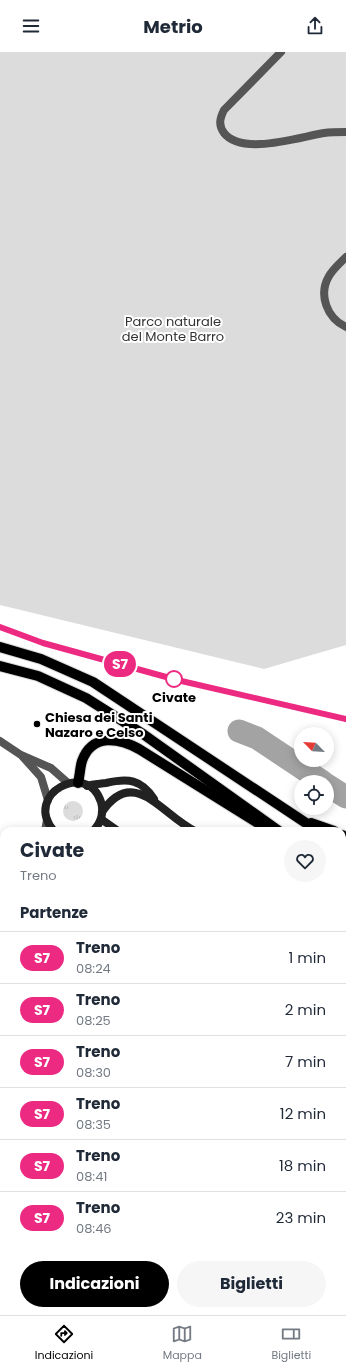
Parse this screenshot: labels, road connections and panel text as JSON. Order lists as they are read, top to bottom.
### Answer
{
  "parks": ["Parco naturale del Monte Barro"],
  "places": ["Civate", "Chiesa dei Santi Nazaro e Celso"],
  "north": "top left",
  "page": {
    "header": "Metrio",
    "on_map": "S7",
    "heading": [
      ["Civate", "Treno"],
      "Partenze"
    ],
    "list": [
      {
        "mark": "S7",
        "name": "Treno",
        "note": "08:24",
        "value": "1 min"
      },
      {
        "mark": "S7",
        "name": "Treno",
        "note": "08:25",
        "value": "2 min"
      },
      {
        "mark": "S7",
        "name": "Treno",
        "note": "08:30",
        "value": "7 min"
      },
      {
        "mark": "S7",
        "name": "Treno",
        "note": "08:35",
        "value": "12 min"
      },
      {
        "mark": "S7",
        "name": "Treno",
        "note": "08:41",
        "value": "18 min"
      },
      {
        "mark": "S7",
        "name": "Treno",
        "note": "08:46",
        "value": "23 min"
      }
    ],
    "buttons": ["Indicazioni", "Biglietti"],
    "tabs": ["Indicazioni", "Mappa", "Biglietti"]
  }
}
